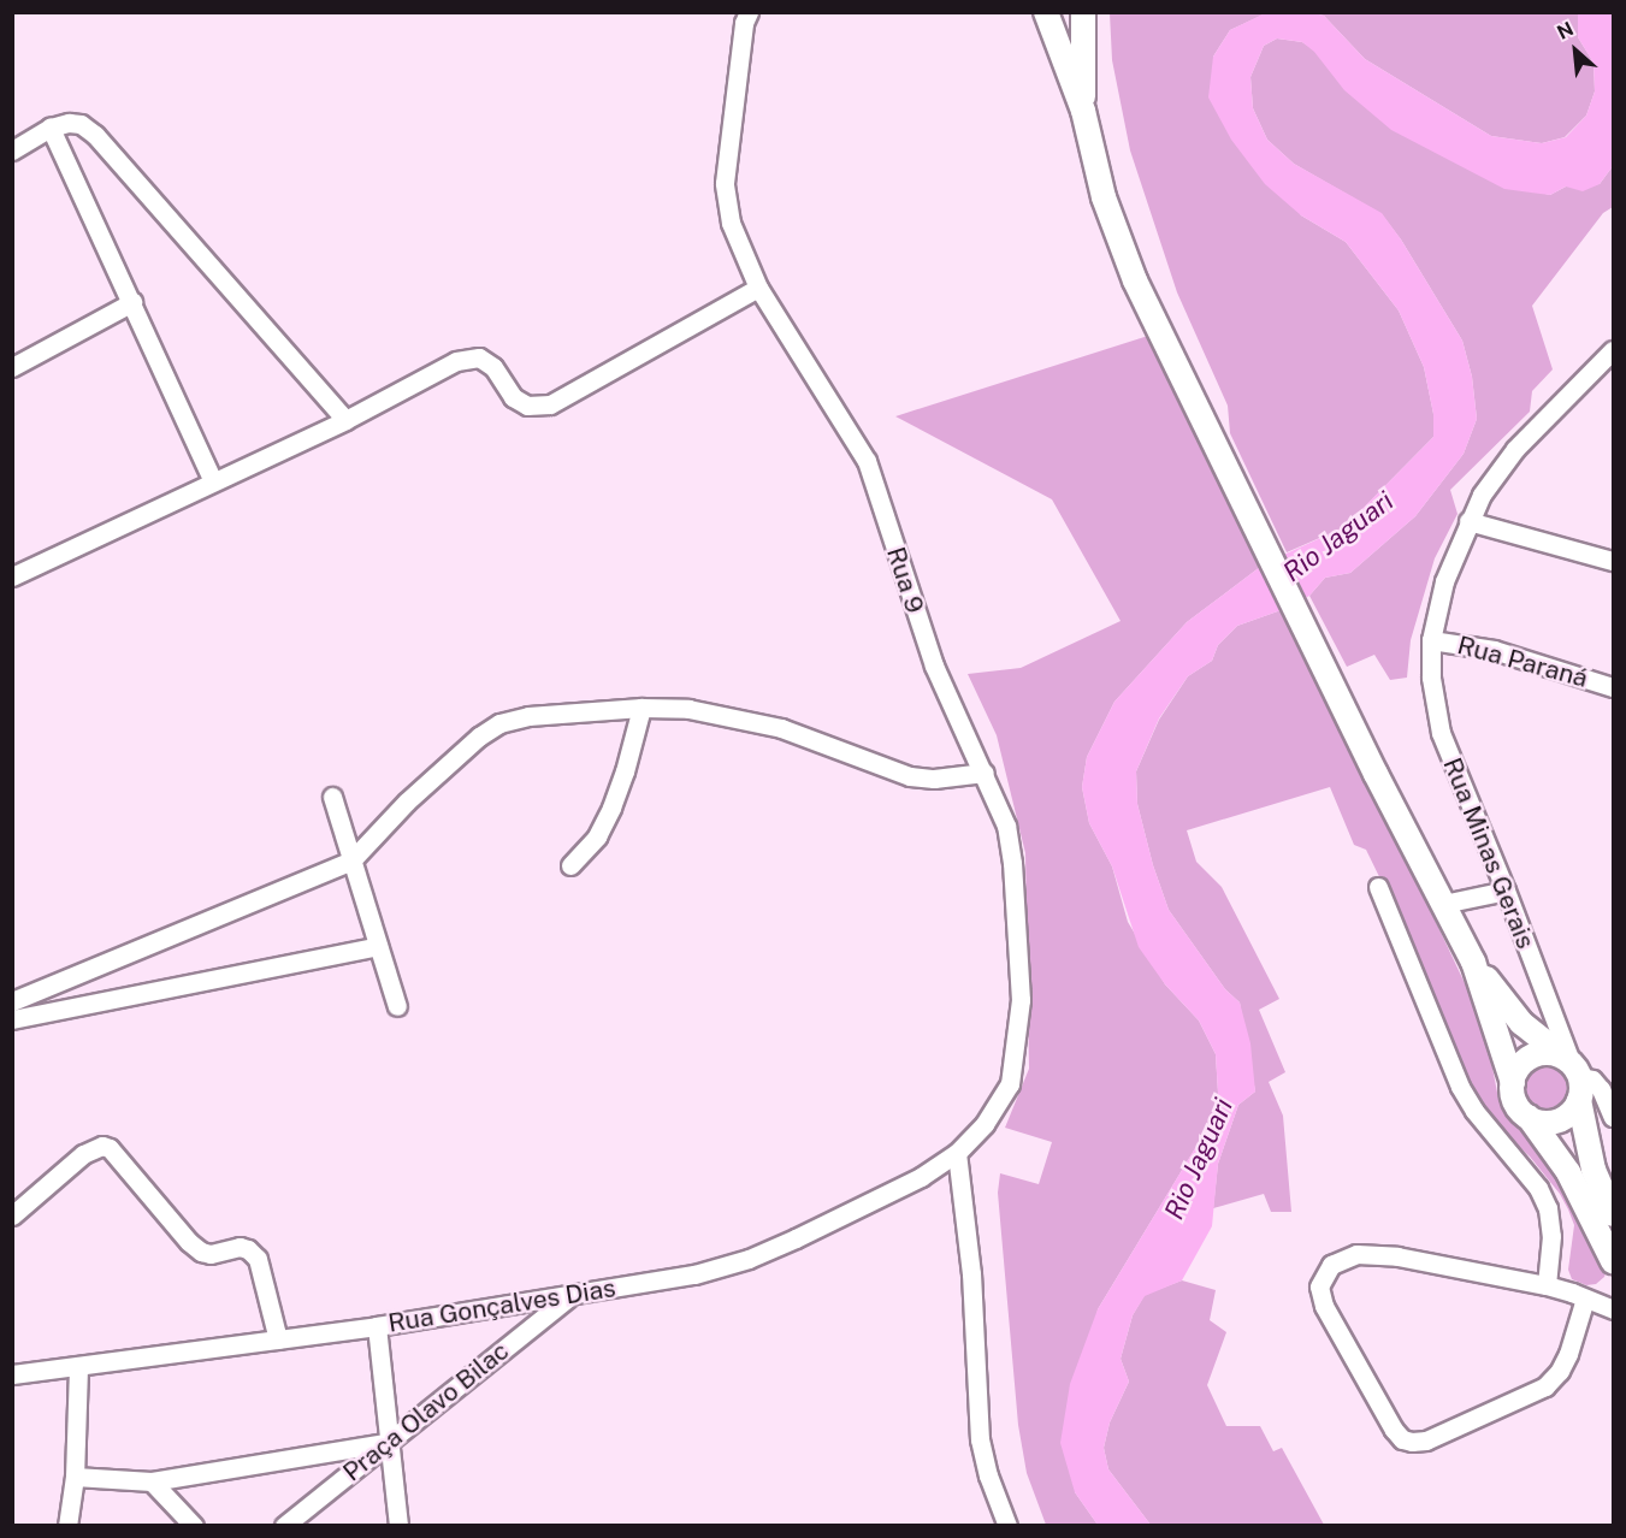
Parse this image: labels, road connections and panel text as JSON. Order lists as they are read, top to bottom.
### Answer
{
  "streets": {
    "street": [
      "Rua 9",
      "Rua Paraná",
      "Rua Minas Gerais",
      "Rua Gonçalves Dias",
      "Praça Olavo Bilac"
    ]
  },
  "crossings": [
    ["Rua 9", "Rua Gonçalves Dias"],
    ["Rua Paraná", "Rua Minas Gerais"],
    ["Rua Gonçalves Dias", "Praça Olavo Bilac"]
  ],
  "water": ["Rio Jaguari"],
  "north": "top left"
}
